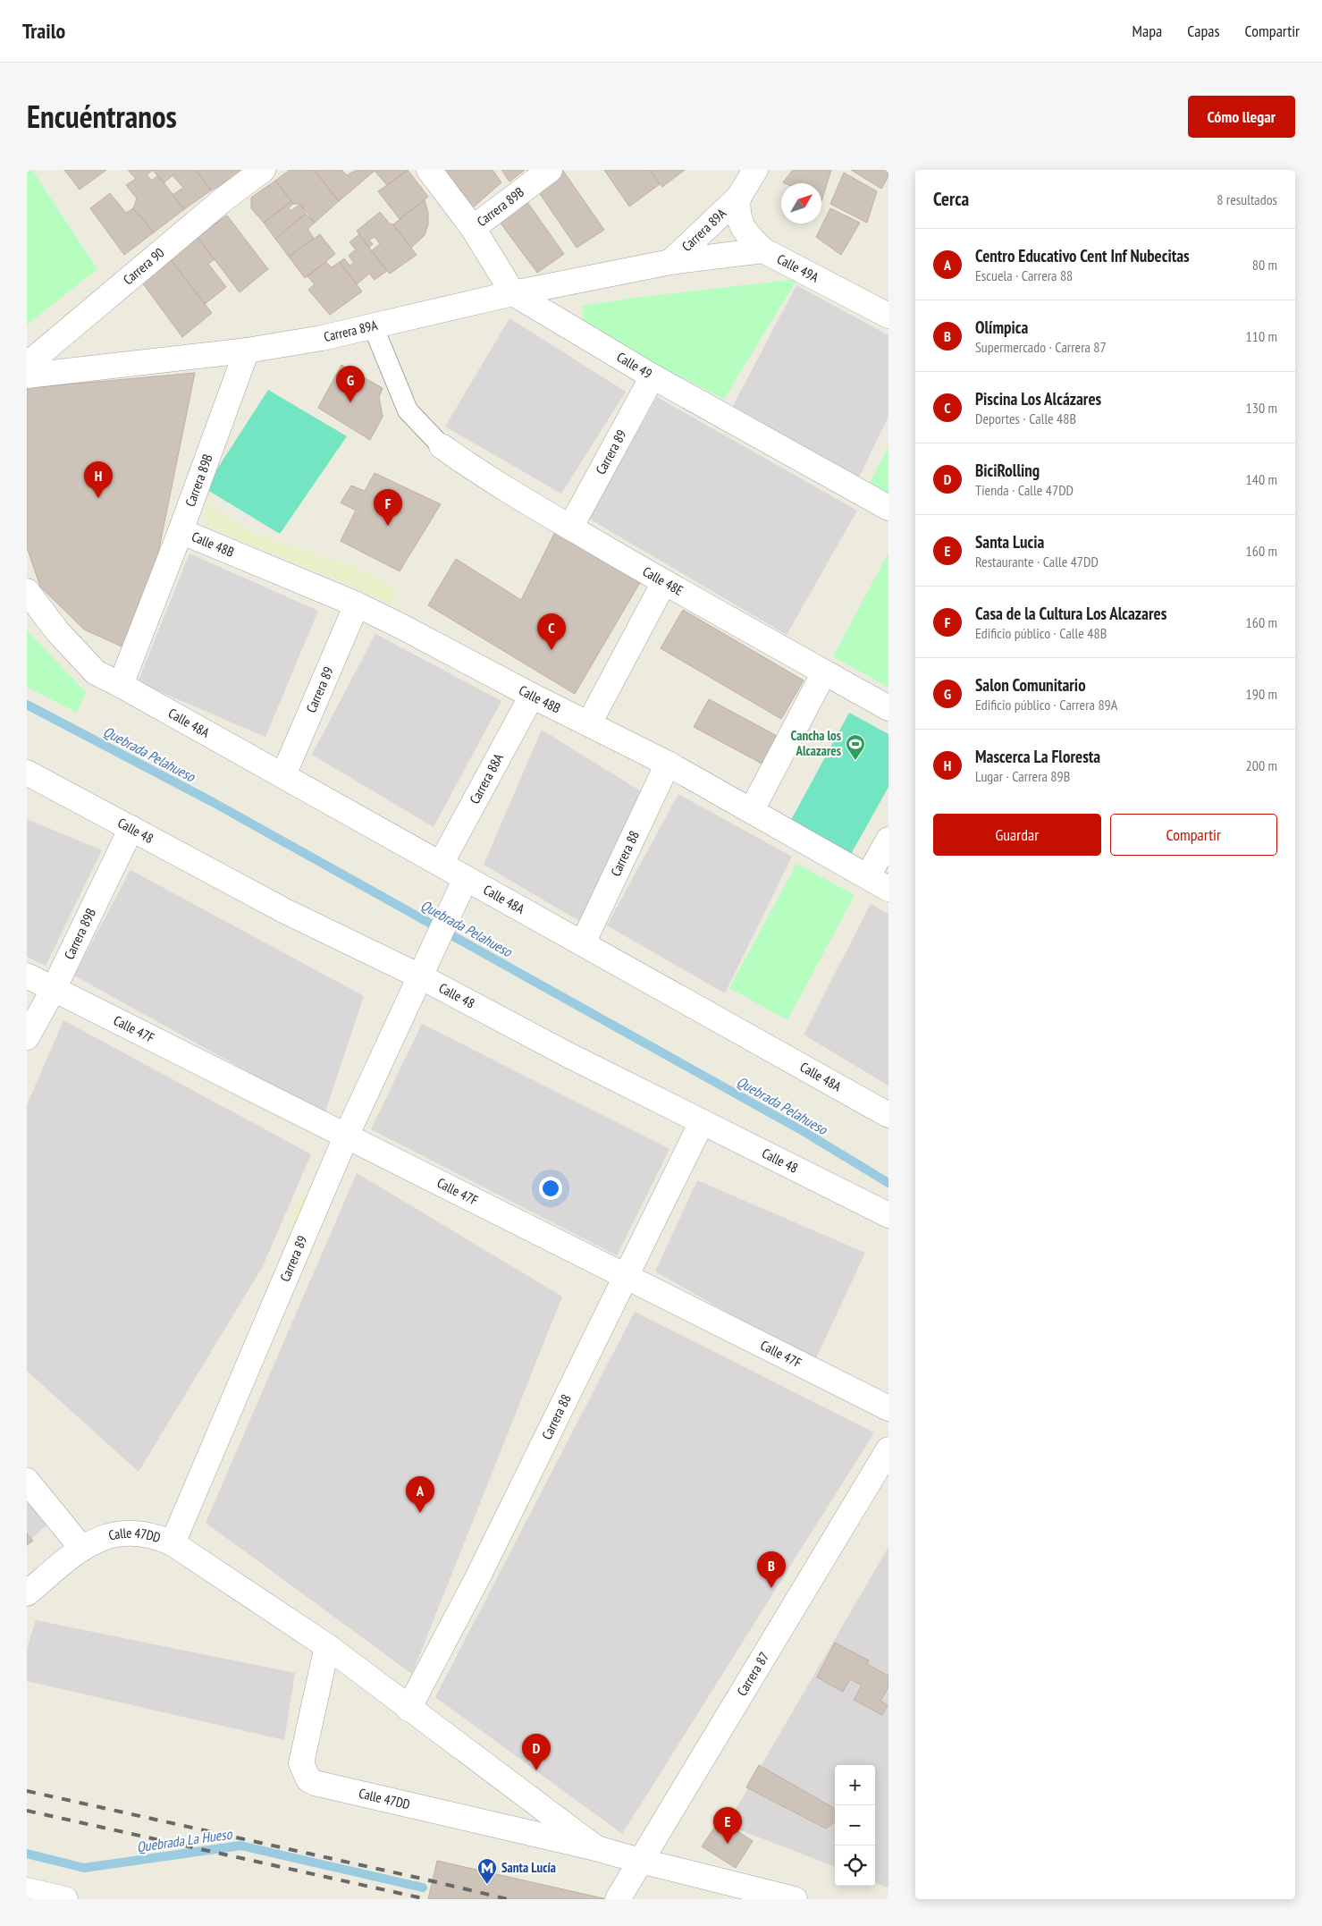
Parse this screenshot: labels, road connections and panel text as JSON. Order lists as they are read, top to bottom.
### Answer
{
  "streets": {
    "street": [
      "Carrera 89B",
      "Carrera 89A",
      "Carrera 90",
      "Calle 49A",
      "Calle 49",
      "Carrera 89",
      "Calle 48B",
      "Calle 48E",
      "Calle 48A",
      "Carrera 88A",
      "Calle 48",
      "Carrera 88",
      "Calle 47F",
      "Calle 47DD",
      "Carrera 87"
    ]
  },
  "crossings": [
    ["Carrera 89B", "Carrera 89A"],
    ["Carrera 89B", "Calle 49"],
    ["Carrera 89B", "Calle 48B"],
    ["Carrera 89B", "Calle 48A"],
    ["Carrera 89B", "Calle 48"],
    ["Carrera 89B", "Calle 47F"],
    ["Carrera 89A", "Calle 49A"],
    ["Carrera 89A", "Calle 49"],
    ["Calle 49", "Carrera 89"],
    ["Carrera 89", "Calle 48B"],
    ["Carrera 89", "Calle 48E"],
    ["Carrera 89", "Calle 48A"],
    ["Carrera 89", "Calle 48"],
    ["Carrera 89", "Calle 47F"],
    ["Carrera 89", "Calle 47DD"],
    ["Calle 48B", "Carrera 88A"],
    ["Calle 48B", "Carrera 88"],
    ["Calle 48A", "Carrera 88A"],
    ["Calle 48A", "Carrera 88"],
    ["Calle 48", "Carrera 88"],
    ["Carrera 88", "Calle 47F"],
    ["Carrera 88", "Calle 47DD"],
    ["Calle 47DD", "Carrera 87"]
  ],
  "water": ["Quebrada Pelahueso", "Quebrada La Hueso"],
  "places": {
    "sports": ["Cancha los Alcazares"],
    "metro station": ["Santa Lucía"]
  },
  "north": "top right",
  "page": {
    "header": "Trailo",
    "nav": ["Mapa", "Capas", "Compartir"],
    "title": "Encuéntranos",
    "buttons": [
      "Cómo llegar",
      ["Guardar", "Compartir"]
    ],
    "heading": ["Cerca", "8 resultados"],
    "list": [
      {
        "mark": "A",
        "name": "Centro Educativo Cent Inf Nubecitas",
        "note": "Escuela · Carrera 88",
        "value": "80 m"
      },
      {
        "mark": "B",
        "name": "Olímpica",
        "note": "Supermercado · Carrera 87",
        "value": "110 m"
      },
      {
        "mark": "C",
        "name": "Piscina Los Alcázares",
        "note": "Deportes · Calle 48B",
        "value": "130 m"
      },
      {
        "mark": "D",
        "name": "BiciRolling",
        "note": "Tienda · Calle 47DD",
        "value": "140 m"
      },
      {
        "mark": "E",
        "name": "Santa Lucia",
        "note": "Restaurante · Calle 47DD",
        "value": "160 m"
      },
      {
        "mark": "F",
        "name": "Casa de la Cultura Los Alcazares",
        "note": "Edificio público · Calle 48B",
        "value": "160 m"
      },
      {
        "mark": "G",
        "name": "Salon Comunitario",
        "note": "Edificio público · Carrera 89A",
        "value": "190 m"
      },
      {
        "mark": "H",
        "name": "Mascerca La Floresta",
        "note": "Lugar · Carrera 89B",
        "value": "200 m"
      }
    ],
    "pins": [
      "G",
      "H",
      "F",
      "C",
      "A",
      "B",
      "D",
      "E"
    ],
    "map_buttons": ["+", "−"]
  }
}
